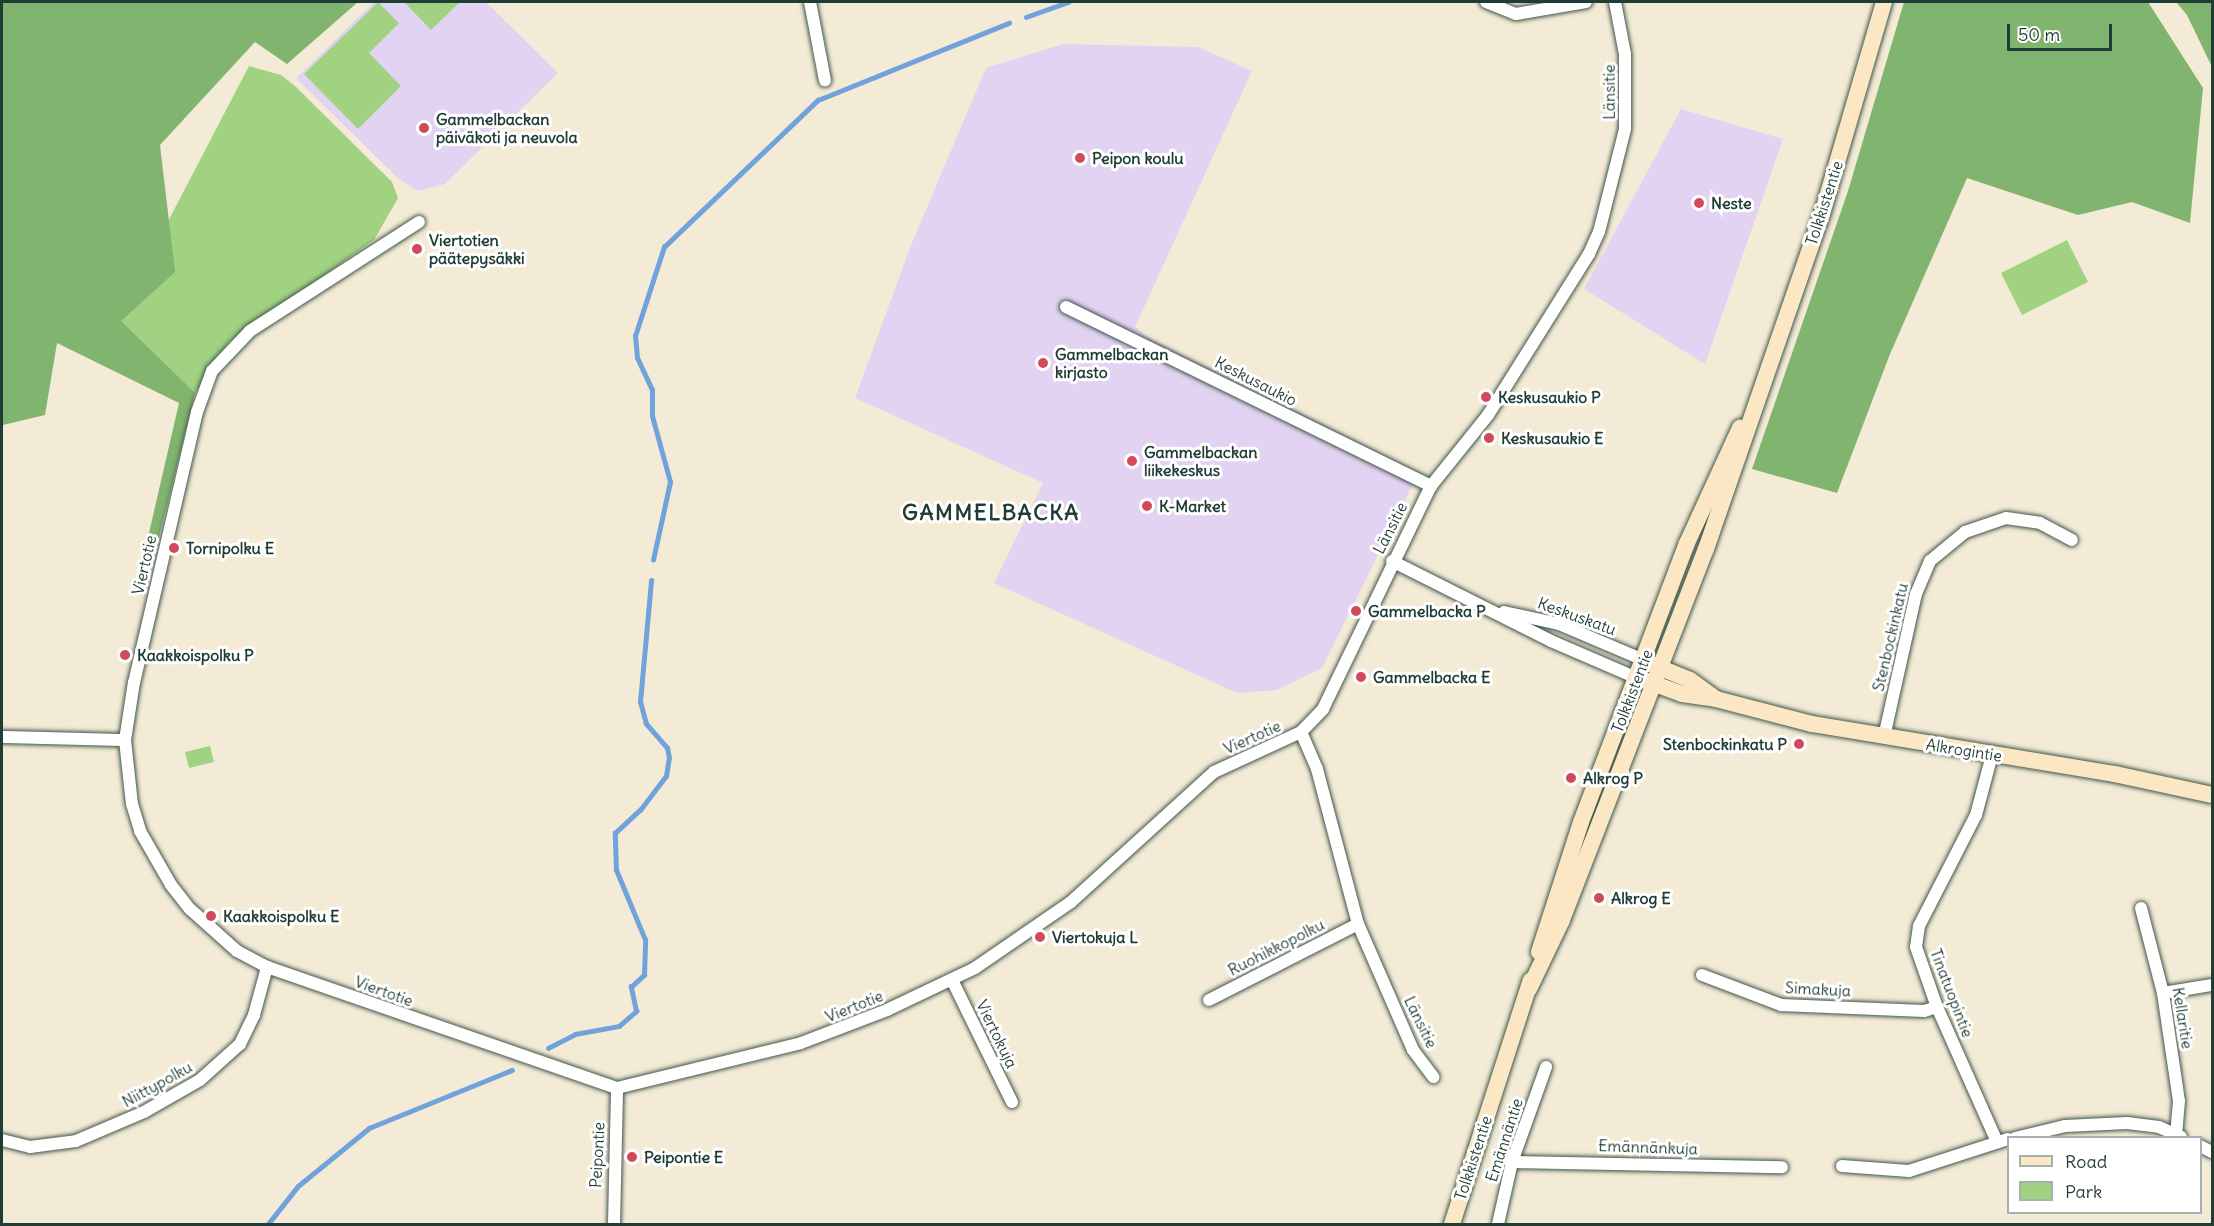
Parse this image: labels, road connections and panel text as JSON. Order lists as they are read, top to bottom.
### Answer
{
  "streets": {
    "street": [
      "Länsitie",
      "Tolkkistentie",
      "Keskusaukio",
      "Viertotie",
      "Keskuskatu",
      "Stenbockinkatu",
      "Alkrogintie",
      "Ruohikkopolku",
      "Simakuja",
      "Tinatuopintie",
      "Kellaritie",
      "Viertokuja",
      "Niittypolku",
      "Emännäntie",
      "Emännänkuja",
      "Peipontie"
    ]
  },
  "crossings": [
    ["Länsitie", "Keskusaukio"],
    ["Länsitie", "Viertotie"],
    ["Länsitie", "Keskuskatu"],
    ["Länsitie", "Ruohikkopolku"],
    ["Tolkkistentie", "Keskuskatu"],
    ["Tolkkistentie", "Alkrogintie"],
    ["Viertotie", "Viertokuja"],
    ["Viertotie", "Niittypolku"],
    ["Viertotie", "Peipontie"],
    ["Keskuskatu", "Alkrogintie"],
    ["Stenbockinkatu", "Alkrogintie"],
    ["Alkrogintie", "Tinatuopintie"],
    ["Simakuja", "Tinatuopintie"],
    ["Emännäntie", "Emännänkuja"]
  ],
  "districts": ["GAMMELBACKA"],
  "places": [
    "Gammelbackan päiväkoti ja neuvola",
    "Peipon koulu",
    "Neste",
    "Viertotien päätepysäkki",
    "Gammelbackan kirjasto",
    "Keskusaukio P",
    "Keskusaukio E",
    "Gammelbackan liikekeskus",
    "K-Market",
    "Tornipolku E",
    "Gammelbacka P",
    "Kaakkoispolku P",
    "Gammelbacka E",
    "Stenbockinkatu P",
    "Alkrog P",
    "Alkrog E",
    "Kaakkoispolku E",
    "Viertokuja L",
    "Peipontie E"
  ],
  "legend": ["Road", "Park"],
  "scale_bar": "50 m"
}
